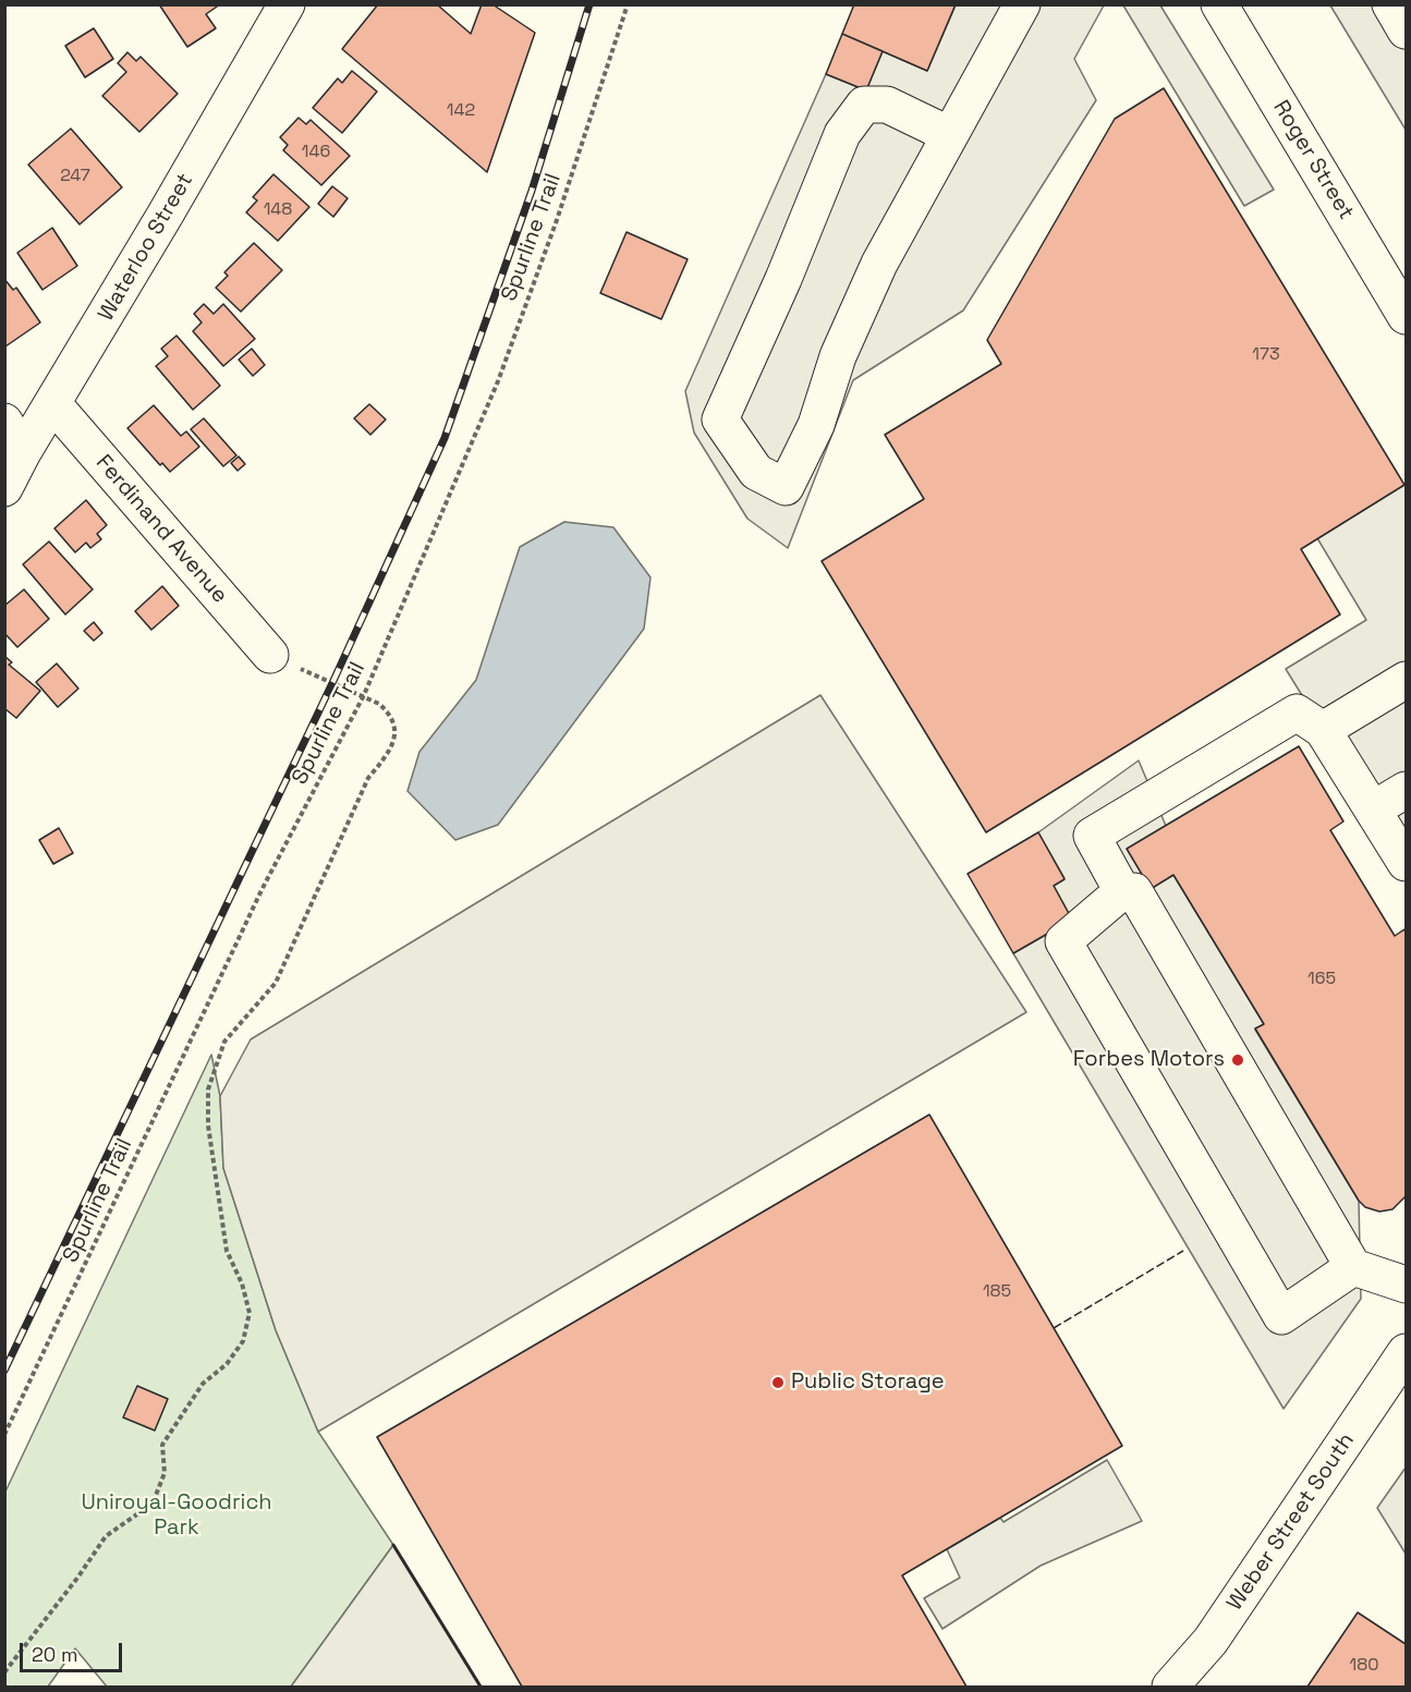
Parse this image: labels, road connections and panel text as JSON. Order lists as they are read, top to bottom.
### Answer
{
  "streets": {
    "street": [
      "Roger Street",
      "Waterloo Street",
      "Ferdinand Avenue",
      "Weber Street South"
    ],
    "path": ["Spurline Trail"]
  },
  "crossings": [
    ["Waterloo Street", "Ferdinand Avenue"]
  ],
  "parks": ["Uniroyal-Goodrich Park"],
  "places": ["Forbes Motors", "Public Storage"],
  "house_numbers": [
    "142",
    "146",
    "247",
    "148",
    "173",
    "165",
    "185",
    "180"
  ],
  "scale_bar": "20 m"
}
